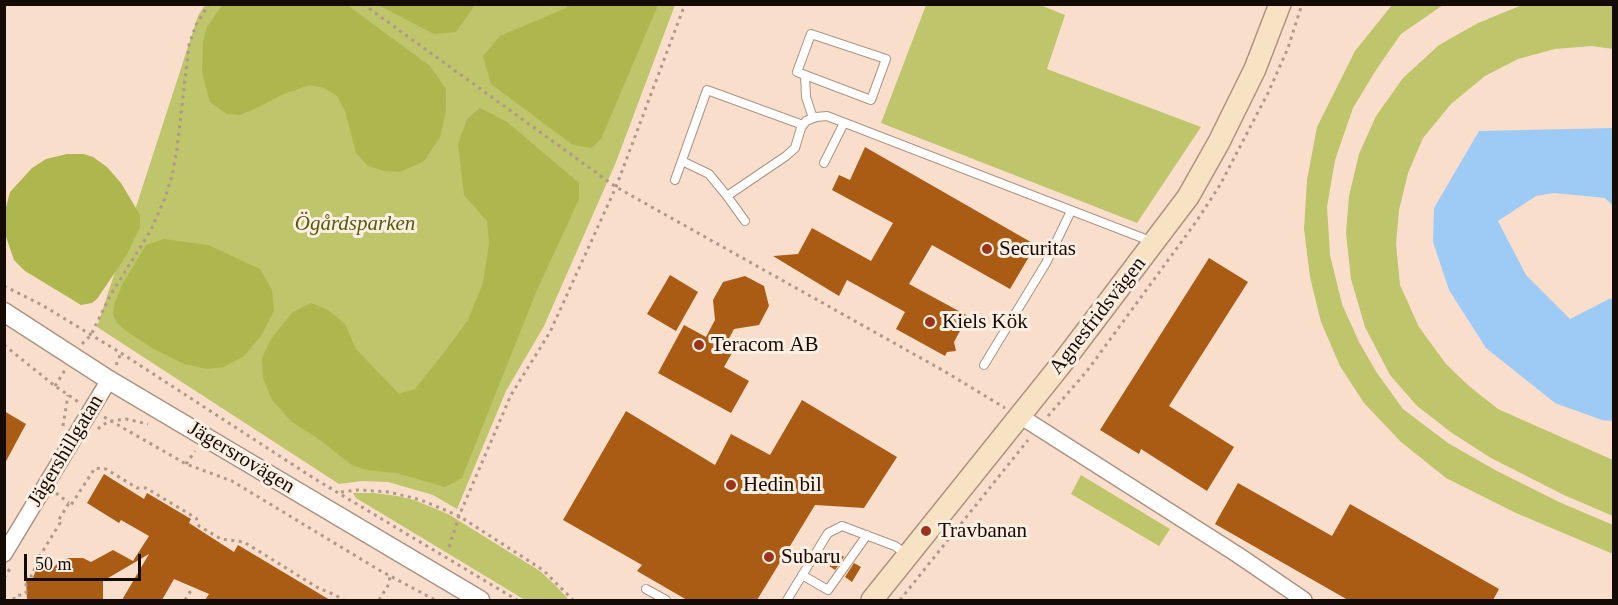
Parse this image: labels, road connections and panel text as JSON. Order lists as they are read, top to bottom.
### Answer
{
  "streets": {
    "main road": ["Agnesfridsvägen"],
    "street": ["Jägershillgatan", "Jägersrovägen"]
  },
  "crossings": [
    ["Jägershillgatan", "Jägersrovägen"]
  ],
  "parks": ["Ögårdsparken"],
  "places": [
    "Securitas",
    "Kiels Kök",
    "Teracom AB",
    "Hedin bil",
    "Travbanan",
    "Subaru"
  ],
  "scale_bar": "50 m"
}
